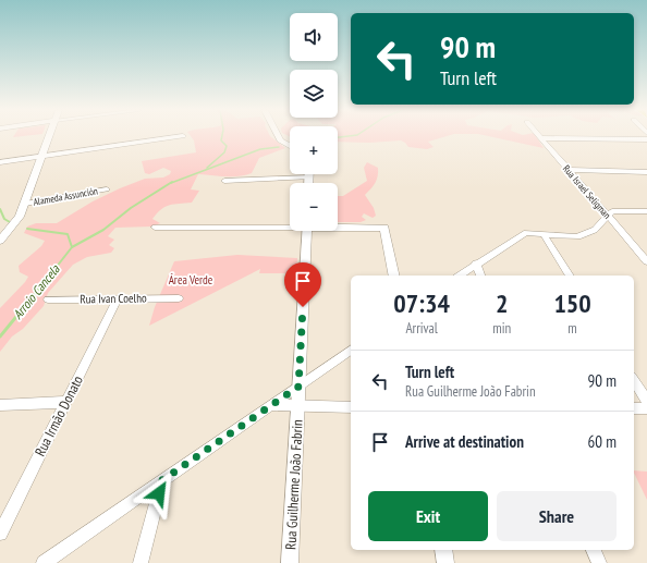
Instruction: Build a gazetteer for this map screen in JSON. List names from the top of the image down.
{
  "streets": {
    "street": [
      "Rua Israel Seligman",
      "Alameda Assunción",
      "Rua Ivan Coelho",
      "Rua Irmão Donato",
      "Rua Guilherme João Fabrin"
    ]
  },
  "crossings": [
    ["Rua Ivan Coelho", "Rua Irmão Donato"]
  ],
  "water": ["Arroio Cancela"],
  "parks": ["Área Verde"],
  "page": {
    "map_buttons": ["+", "−"],
    "turn": ["90 m", "Turn left"],
    "eta": [
      "07:34",
      "Arrival",
      "2",
      "min",
      "150",
      "m"
    ],
    "list": [
      {
        "name": "Turn left",
        "note": "Rua Guilherme João Fabrin",
        "value": "90 m"
      },
      {
        "name": "Arrive at destination",
        "value": "60 m"
      }
    ],
    "buttons": ["Exit", "Share"]
  }
}
